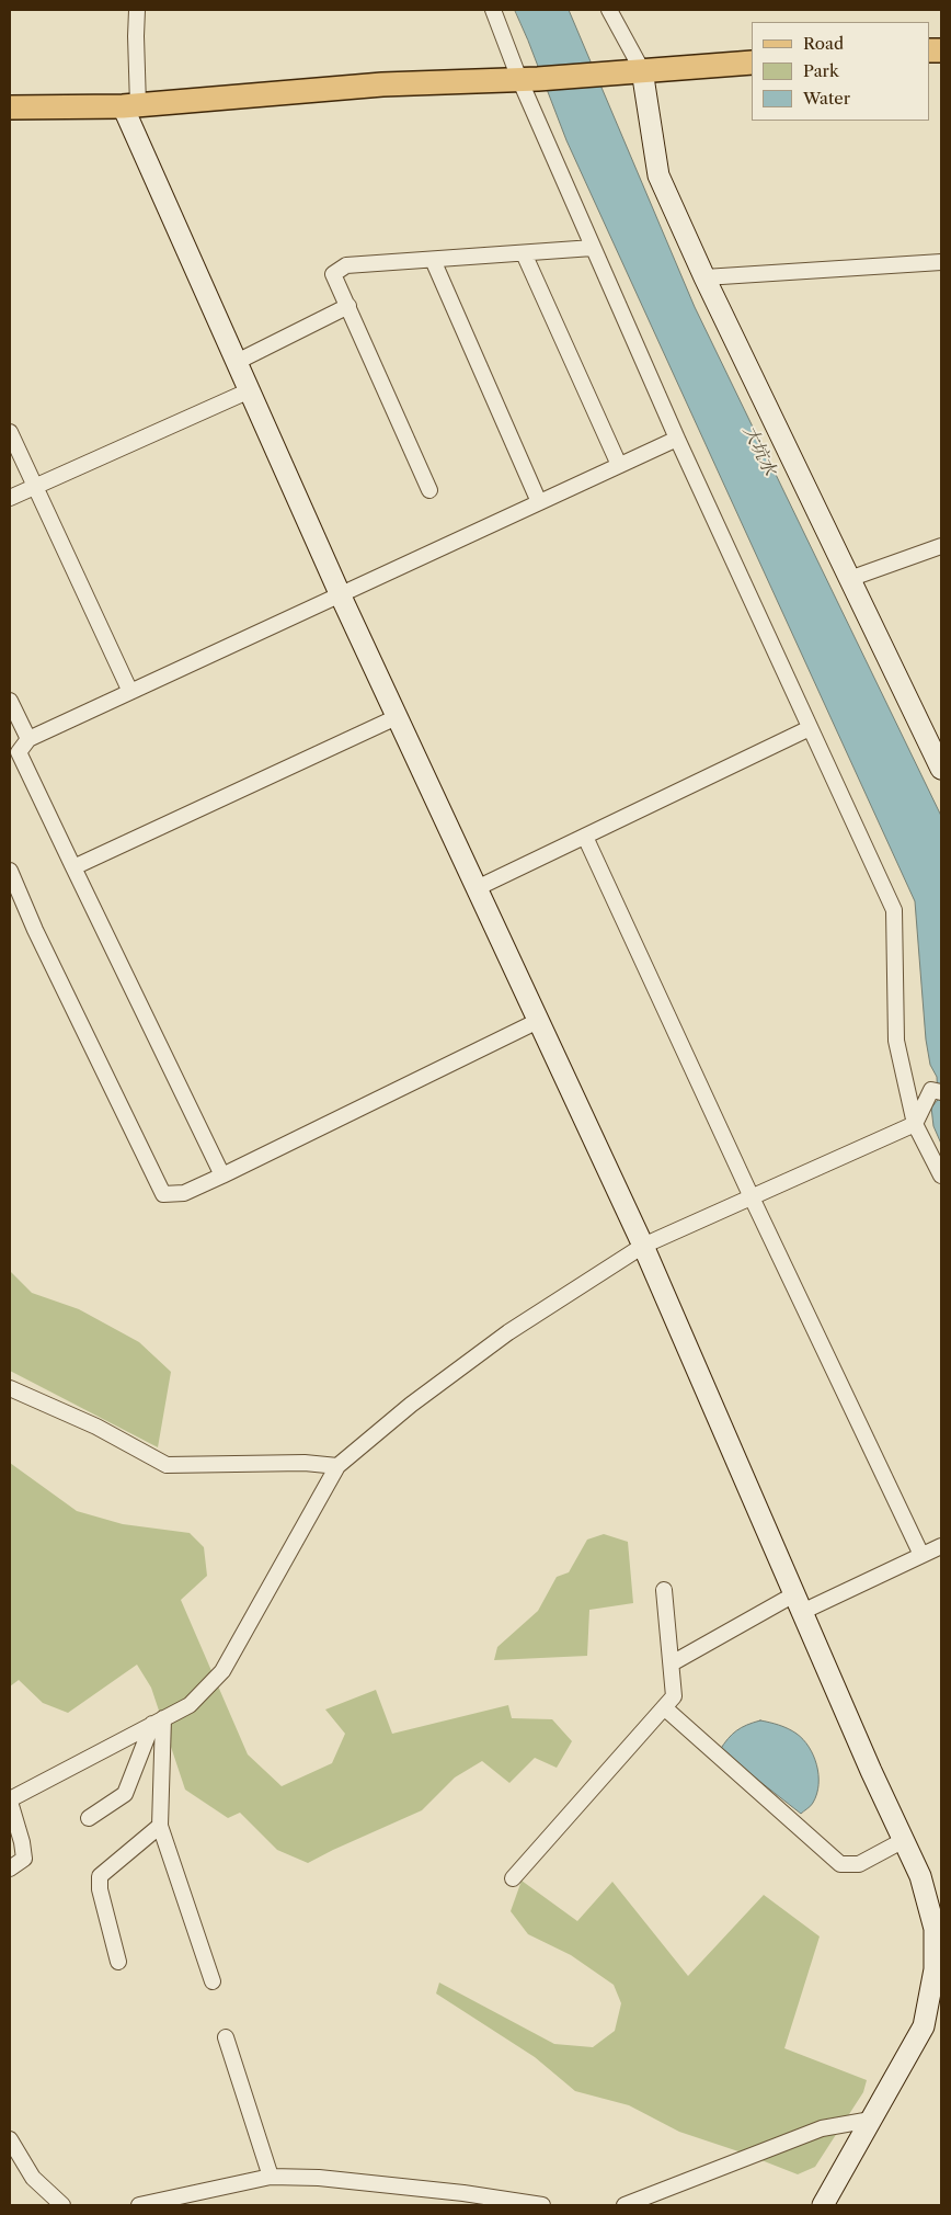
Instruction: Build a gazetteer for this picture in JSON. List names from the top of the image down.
{
  "water": ["大坑水"],
  "legend": ["Road", "Park", "Water"]
}
